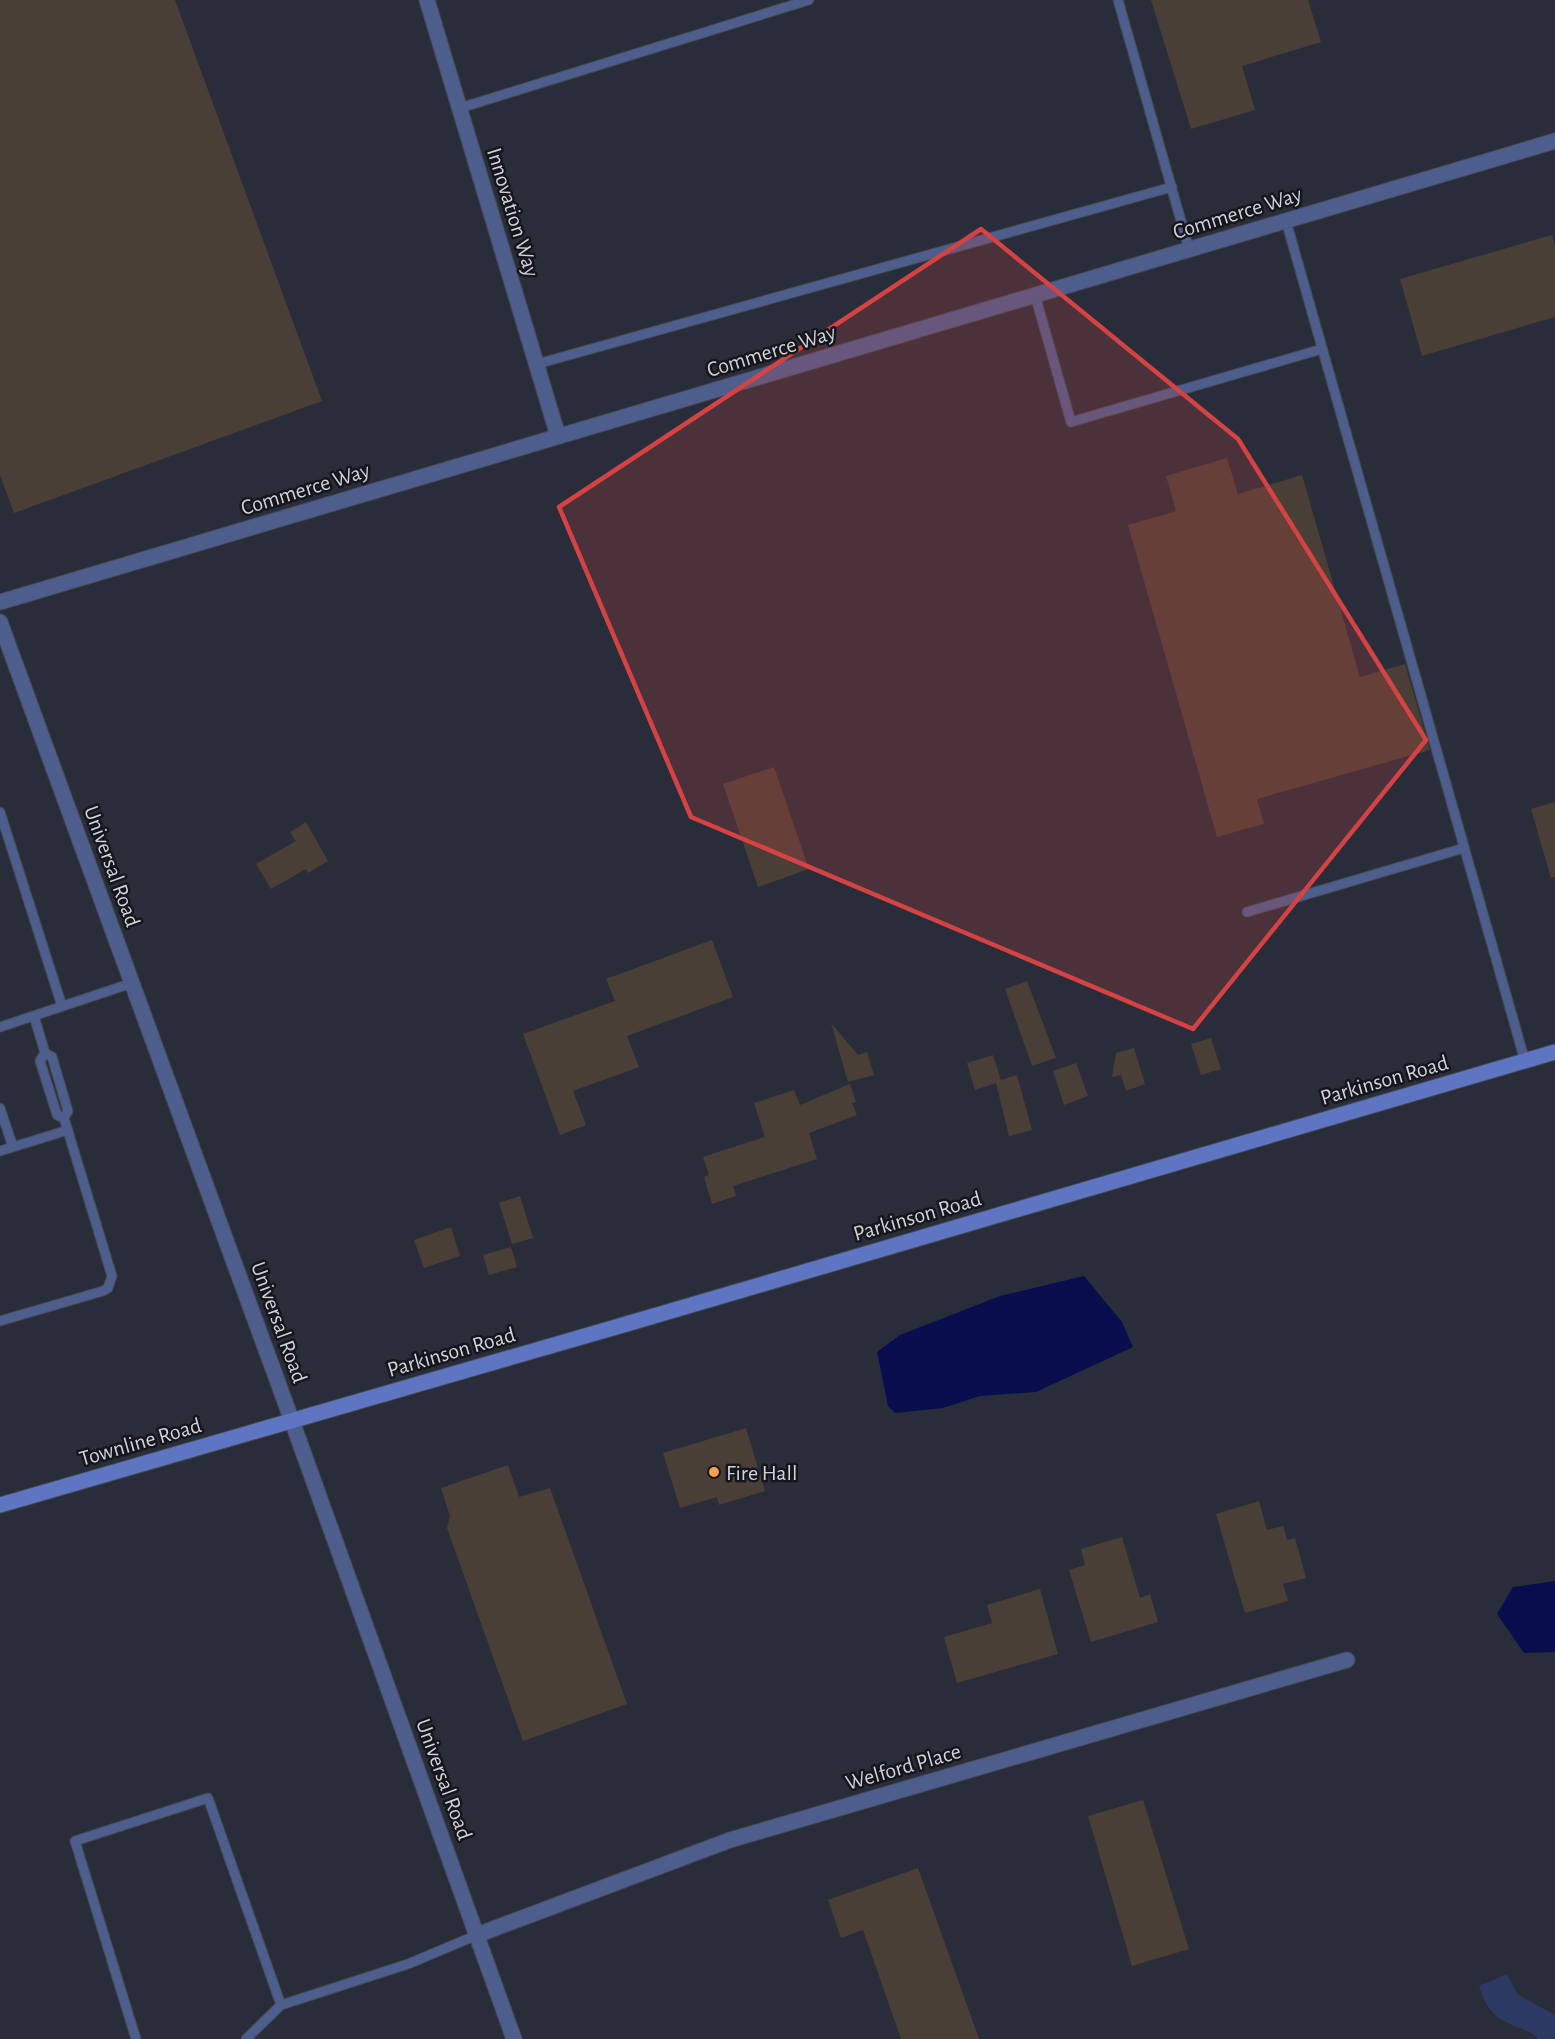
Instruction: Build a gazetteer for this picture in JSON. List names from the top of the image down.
{
  "streets": {
    "main road": ["Parkinson Road", "Townline Road"],
    "street": [
      "Innovation Way",
      "Commerce Way",
      "Universal Road",
      "Welford Place"
    ]
  },
  "crossings": [
    ["Innovation Way", "Commerce Way"],
    ["Universal Road", "Parkinson Road"],
    ["Universal Road", "Townline Road"],
    ["Universal Road", "Welford Place"],
    ["Parkinson Road", "Townline Road"]
  ],
  "places": ["Fire Hall"]
}
